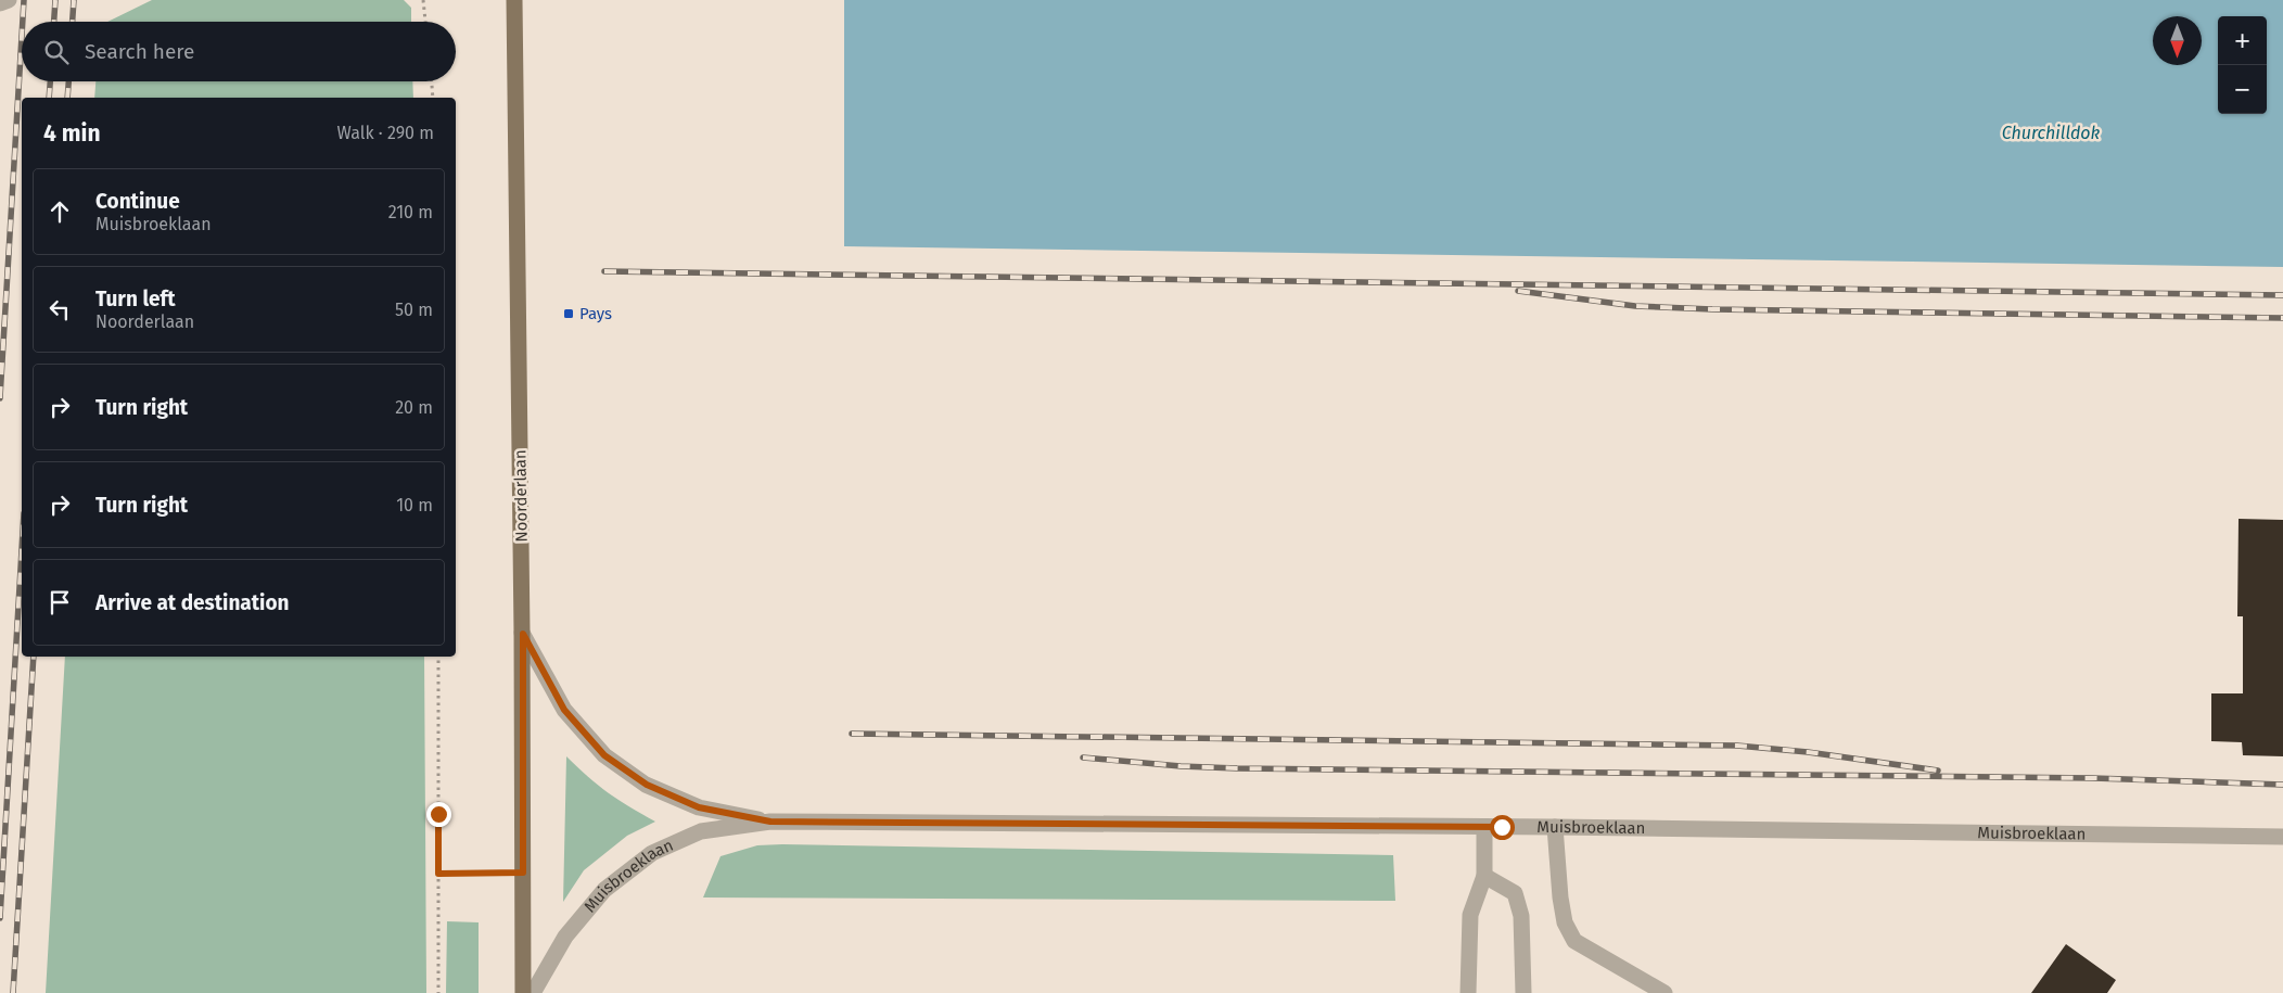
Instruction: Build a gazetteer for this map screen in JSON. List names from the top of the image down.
{
  "streets": {
    "main road": ["Noorderlaan"],
    "street": ["Muisbroeklaan"]
  },
  "crossings": [
    ["Noorderlaan", "Muisbroeklaan"]
  ],
  "water": ["Churchilldok"],
  "places": {
    "transit": ["Pays"]
  },
  "north": "bottom",
  "page": {
    "map_buttons": ["+", "−"],
    "search": "Search here",
    "heading": ["4 min", "Walk · 290 m"],
    "list": [
      ["Continue", "Muisbroeklaan", "210 m"],
      ["Turn left", "Noorderlaan", "50 m"],
      ["Turn right", "20 m"],
      ["Turn right", "10 m"],
      "Arrive at destination"
    ]
  }
}
